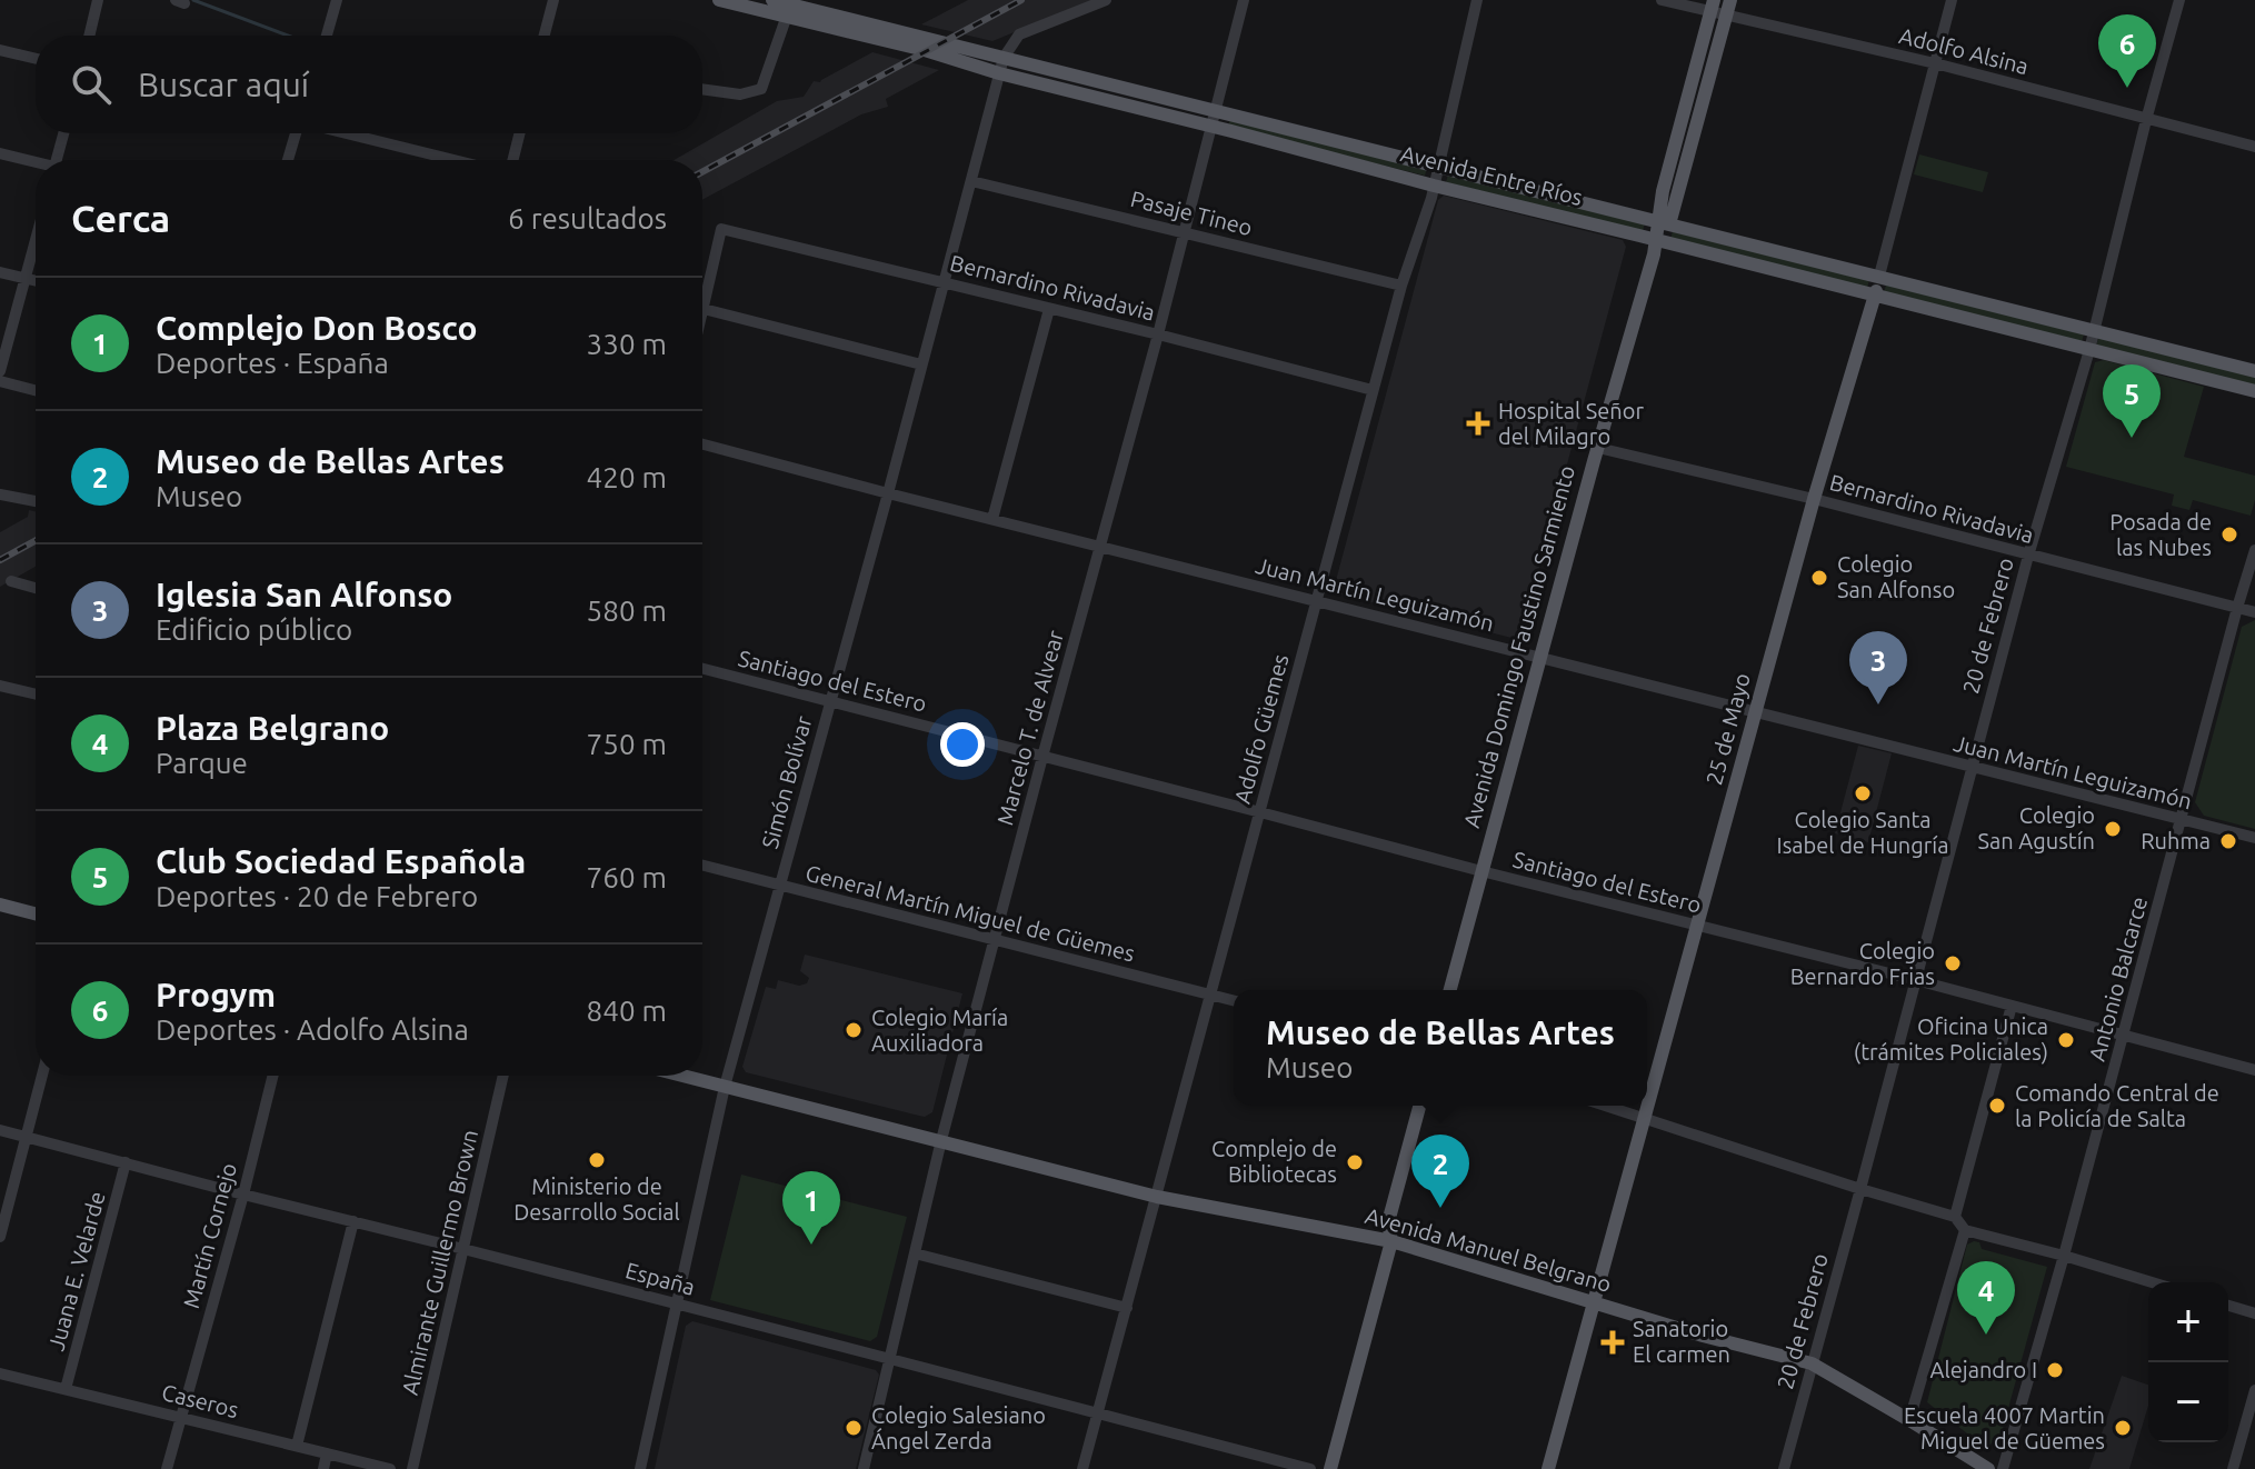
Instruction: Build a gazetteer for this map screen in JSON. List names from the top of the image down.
{
  "streets": {
    "main road": [
      "Avenida Entre Ríos",
      "Avenida Domingo Faustino Sarmiento",
      "25 de Mayo",
      "Avenida Manuel Belgrano"
    ],
    "street": [
      "Adolfo Alsina",
      "Pasaje Tineo",
      "Bernardino Rivadavia",
      "Juan Martín Leguizamón",
      "20 de Febrero",
      "Santiago del Estero",
      "Marcelo T. de Alvear",
      "Adolfo Güemes",
      "Simón Bolívar",
      "General Martín Miguel de Güemes",
      "Antonio Balcarce",
      "Martín Cornejo",
      "Almirante Guillermo Brown",
      "Juana E. Velarde",
      "España",
      "Caseros"
    ]
  },
  "crossings": [
    ["Adolfo Alsina", "20 de Febrero"],
    ["Adolfo Alsina", "Avenida Domingo Faustino Sarmiento"],
    ["Adolfo Alsina", "25 de Mayo"],
    ["Avenida Entre Ríos", "20 de Febrero"],
    ["Avenida Entre Ríos", "Avenida Domingo Faustino Sarmiento"],
    ["Avenida Entre Ríos", "Marcelo T. de Alvear"],
    ["Avenida Entre Ríos", "Adolfo Güemes"],
    ["Avenida Entre Ríos", "25 de Mayo"],
    ["Avenida Entre Ríos", "Simón Bolívar"],
    ["Pasaje Tineo", "Marcelo T. de Alvear"],
    ["Pasaje Tineo", "Adolfo Güemes"],
    ["Pasaje Tineo", "Simón Bolívar"],
    ["Bernardino Rivadavia", "20 de Febrero"],
    ["Bernardino Rivadavia", "Avenida Domingo Faustino Sarmiento"],
    ["Bernardino Rivadavia", "Marcelo T. de Alvear"],
    ["Bernardino Rivadavia", "Adolfo Güemes"],
    ["Bernardino Rivadavia", "25 de Mayo"],
    ["Bernardino Rivadavia", "Simón Bolívar"],
    ["Bernardino Rivadavia", "Antonio Balcarce"],
    ["Juan Martín Leguizamón", "20 de Febrero"],
    ["Juan Martín Leguizamón", "Avenida Domingo Faustino Sarmiento"],
    ["Juan Martín Leguizamón", "Marcelo T. de Alvear"],
    ["Juan Martín Leguizamón", "Adolfo Güemes"],
    ["Juan Martín Leguizamón", "25 de Mayo"],
    ["Juan Martín Leguizamón", "Simón Bolívar"],
    ["Juan Martín Leguizamón", "Antonio Balcarce"],
    ["20 de Febrero", "Santiago del Estero"],
    ["20 de Febrero", "Avenida Manuel Belgrano"],
    ["Avenida Domingo Faustino Sarmiento", "Santiago del Estero"],
    ["Santiago del Estero", "Marcelo T. de Alvear"],
    ["Santiago del Estero", "Adolfo Güemes"],
    ["Santiago del Estero", "25 de Mayo"],
    ["Santiago del Estero", "Simón Bolívar"],
    ["Santiago del Estero", "Antonio Balcarce"],
    ["Marcelo T. de Alvear", "General Martín Miguel de Güemes"],
    ["Marcelo T. de Alvear", "Avenida Manuel Belgrano"],
    ["Marcelo T. de Alvear", "España"],
    ["Adolfo Güemes", "General Martín Miguel de Güemes"],
    ["Adolfo Güemes", "Avenida Manuel Belgrano"],
    ["Adolfo Güemes", "España"],
    ["25 de Mayo", "Avenida Manuel Belgrano"],
    ["Simón Bolívar", "General Martín Miguel de Güemes"],
    ["Simón Bolívar", "Avenida Manuel Belgrano"],
    ["Simón Bolívar", "España"],
    ["Martín Cornejo", "España"],
    ["Martín Cornejo", "Caseros"],
    ["Almirante Guillermo Brown", "España"],
    ["Juana E. Velarde", "España"],
    ["Juana E. Velarde", "Caseros"]
  ],
  "places": {
    "health": ["Hospital Señor del Milagro", "Sanatorio El carmen"],
    "other": [
      "Posada de las Nubes",
      "Colegio San Alfonso",
      "Colegio Santa Isabel de Hungría",
      "Colegio San Agustín",
      "Ruhma",
      "Colegio Bernardo Frias",
      "Colegio María Auxiliadora",
      "Oficina Unica (trámites Policiales)",
      "Comando Central de la Policía de Salta",
      "Ministerio de Desarrollo Social",
      "Complejo de Bibliotecas",
      "Alejandro I",
      "Colegio Salesiano Ángel Zerda",
      "Escuela 4007 Martin Miguel de Güemes"
    ]
  },
  "page": {
    "pins": [
      "6",
      "5",
      "3",
      "2",
      "1",
      "4"
    ],
    "search": "Buscar aquí",
    "heading": ["Cerca", "6 resultados"],
    "list": [
      {
        "mark": "1",
        "name": "Complejo Don Bosco",
        "note": "Deportes · España",
        "value": "330 m"
      },
      {
        "mark": "2",
        "name": "Museo de Bellas Artes",
        "note": "Museo",
        "value": "420 m"
      },
      {
        "mark": "3",
        "name": "Iglesia San Alfonso",
        "note": "Edificio público",
        "value": "580 m"
      },
      {
        "mark": "4",
        "name": "Plaza Belgrano",
        "note": "Parque",
        "value": "750 m"
      },
      {
        "mark": "5",
        "name": "Club Sociedad Española",
        "note": "Deportes · 20 de Febrero",
        "value": "760 m"
      },
      {
        "mark": "6",
        "name": "Progym",
        "note": "Deportes · Adolfo Alsina",
        "value": "840 m"
      }
    ],
    "popup": ["Museo de Bellas Artes", "Museo"],
    "map_buttons": ["+", "−"]
  }
}
